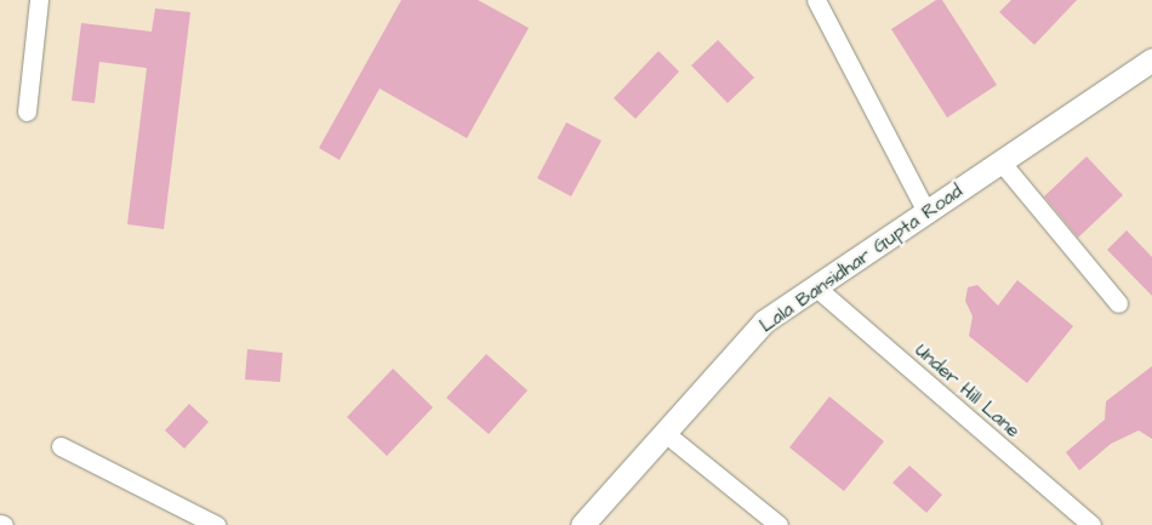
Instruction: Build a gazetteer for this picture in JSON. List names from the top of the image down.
{
  "streets": {
    "street": ["Lala Bansidhar Gupta Road", "Under Hill Lane"]
  },
  "crossings": [
    ["Lala Bansidhar Gupta Road", "Under Hill Lane"]
  ]
}
